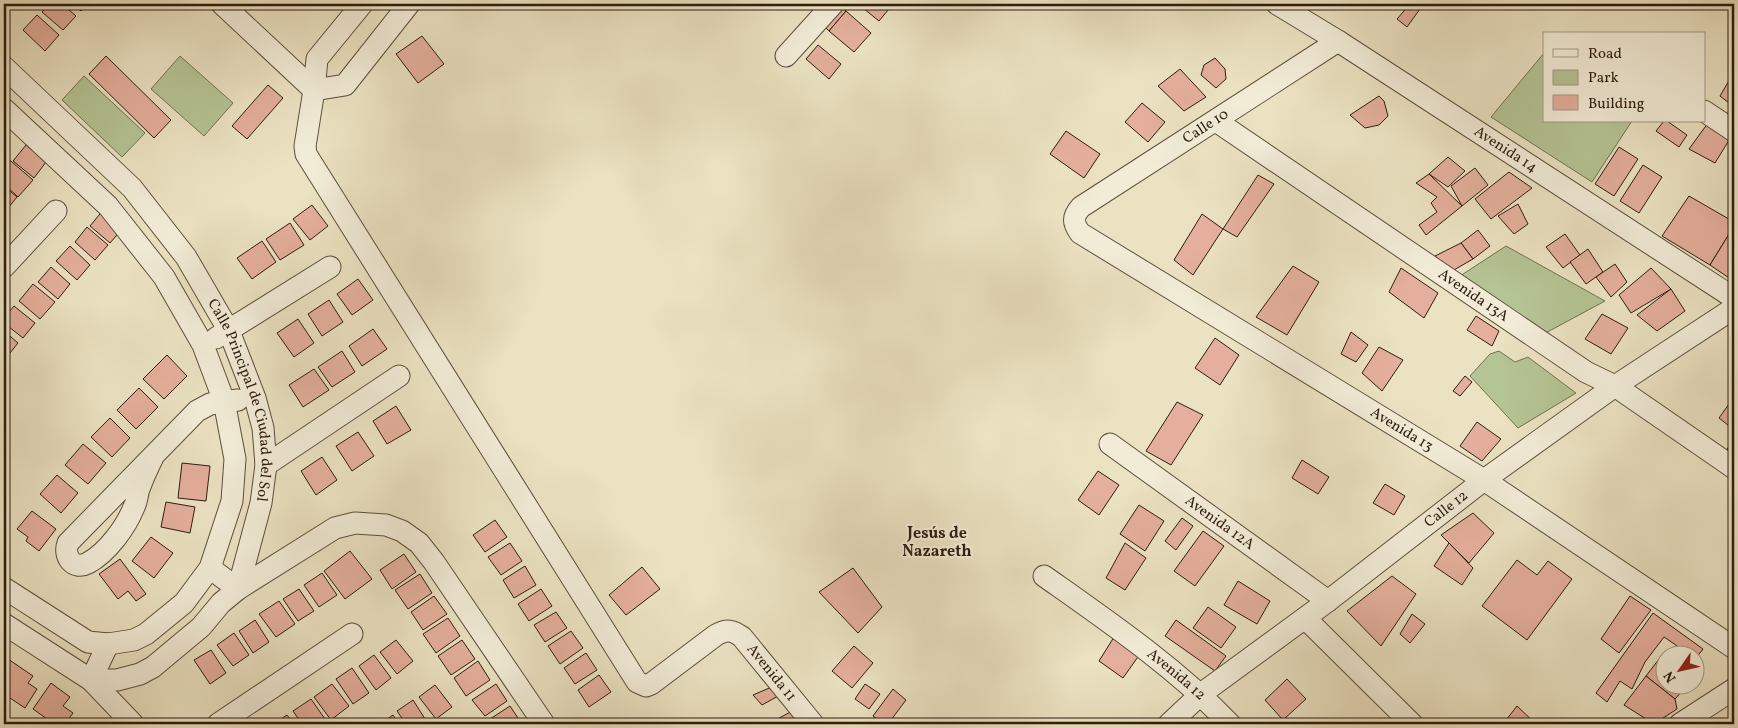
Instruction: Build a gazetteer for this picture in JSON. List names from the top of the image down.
{
  "streets": {
    "street": [
      "Calle 10",
      "Avenida 14",
      "Avenida 13A",
      "Calle Principal de Ciudad del Sol",
      "Avenida 13",
      "Calle 12",
      "Avenida 12A",
      "Avenida 11",
      "Avenida 12"
    ]
  },
  "crossings": [
    ["Calle 10", "Avenida 14"],
    ["Calle 10", "Avenida 13A"],
    ["Calle 10", "Avenida 13"],
    ["Avenida 13A", "Calle 12"],
    ["Avenida 13", "Calle 12"],
    ["Calle 12", "Avenida 12A"],
    ["Calle 12", "Avenida 12"]
  ],
  "districts": ["Jesús de Nazareth"],
  "legend": ["Road", "Park", "Building"],
  "north": "bottom left"
}
